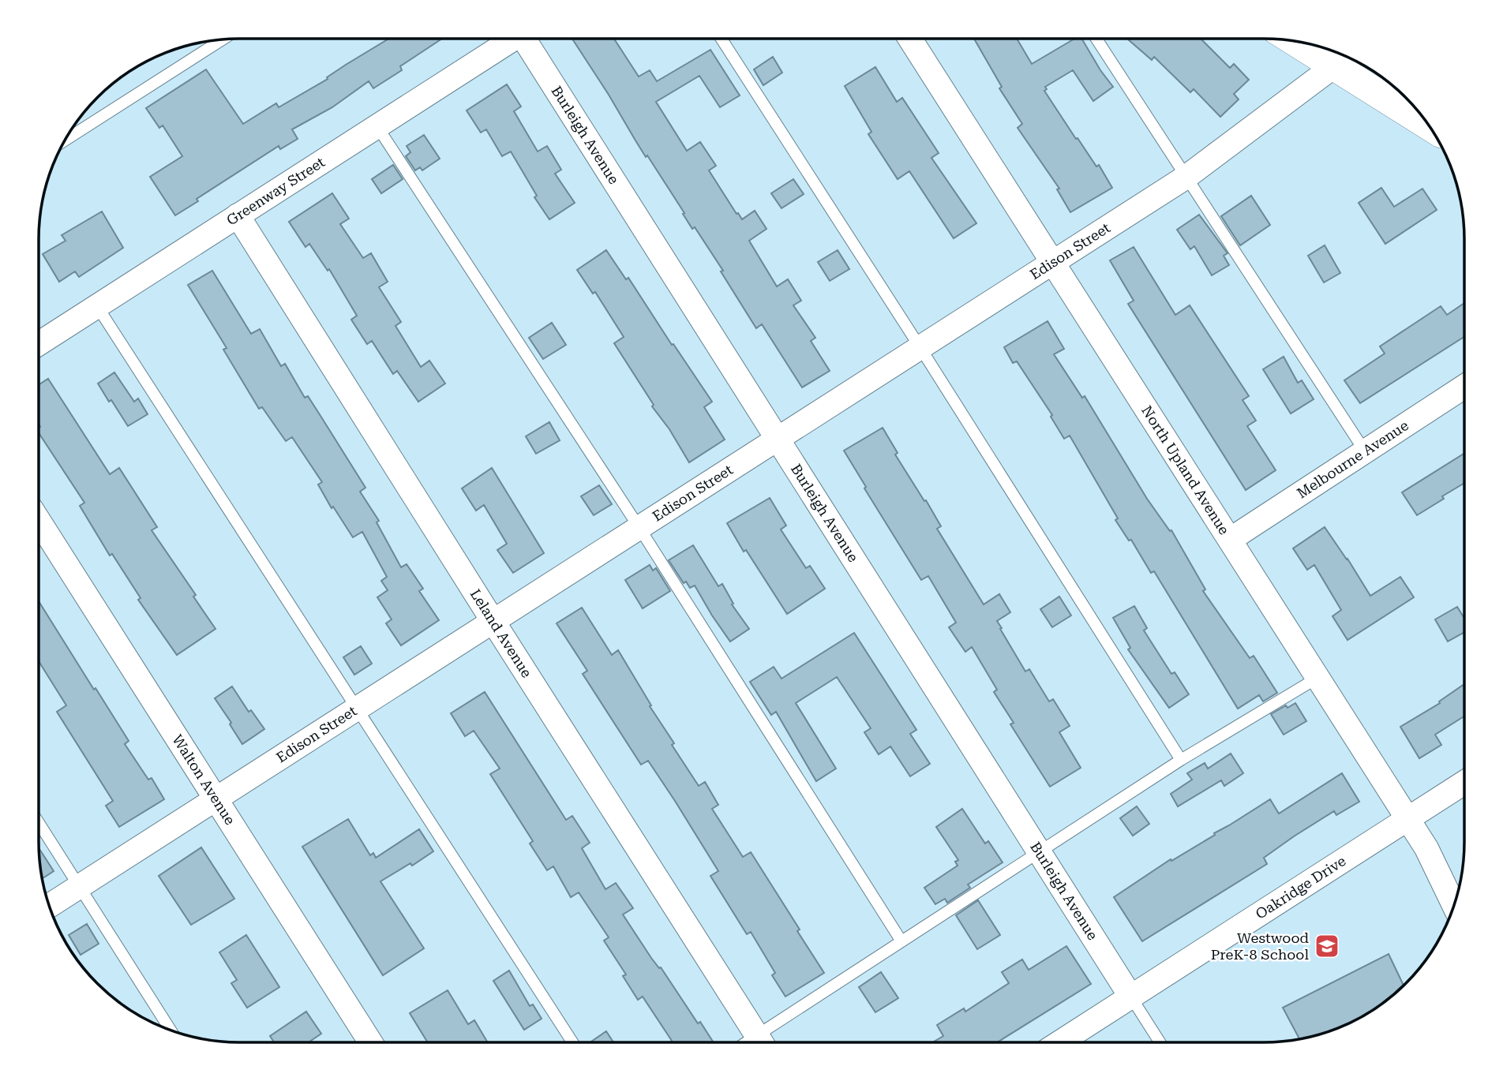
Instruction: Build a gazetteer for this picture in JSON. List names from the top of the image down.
{
  "streets": {
    "street": [
      "Burleigh Avenue",
      "Greenway Street",
      "Edison Street",
      "Melbourne Avenue",
      "North Upland Avenue",
      "Leland Avenue",
      "Walton Avenue",
      "Oakridge Drive"
    ]
  },
  "crossings": [
    ["Burleigh Avenue", "Edison Street"],
    ["Burleigh Avenue", "Oakridge Drive"],
    ["Greenway Street", "Leland Avenue"],
    ["Edison Street", "North Upland Avenue"],
    ["Edison Street", "Leland Avenue"],
    ["Edison Street", "Walton Avenue"],
    ["Melbourne Avenue", "North Upland Avenue"],
    ["North Upland Avenue", "Oakridge Drive"]
  ],
  "places": {
    "school or university": ["Westwood PreK-8 School"]
  }
}
